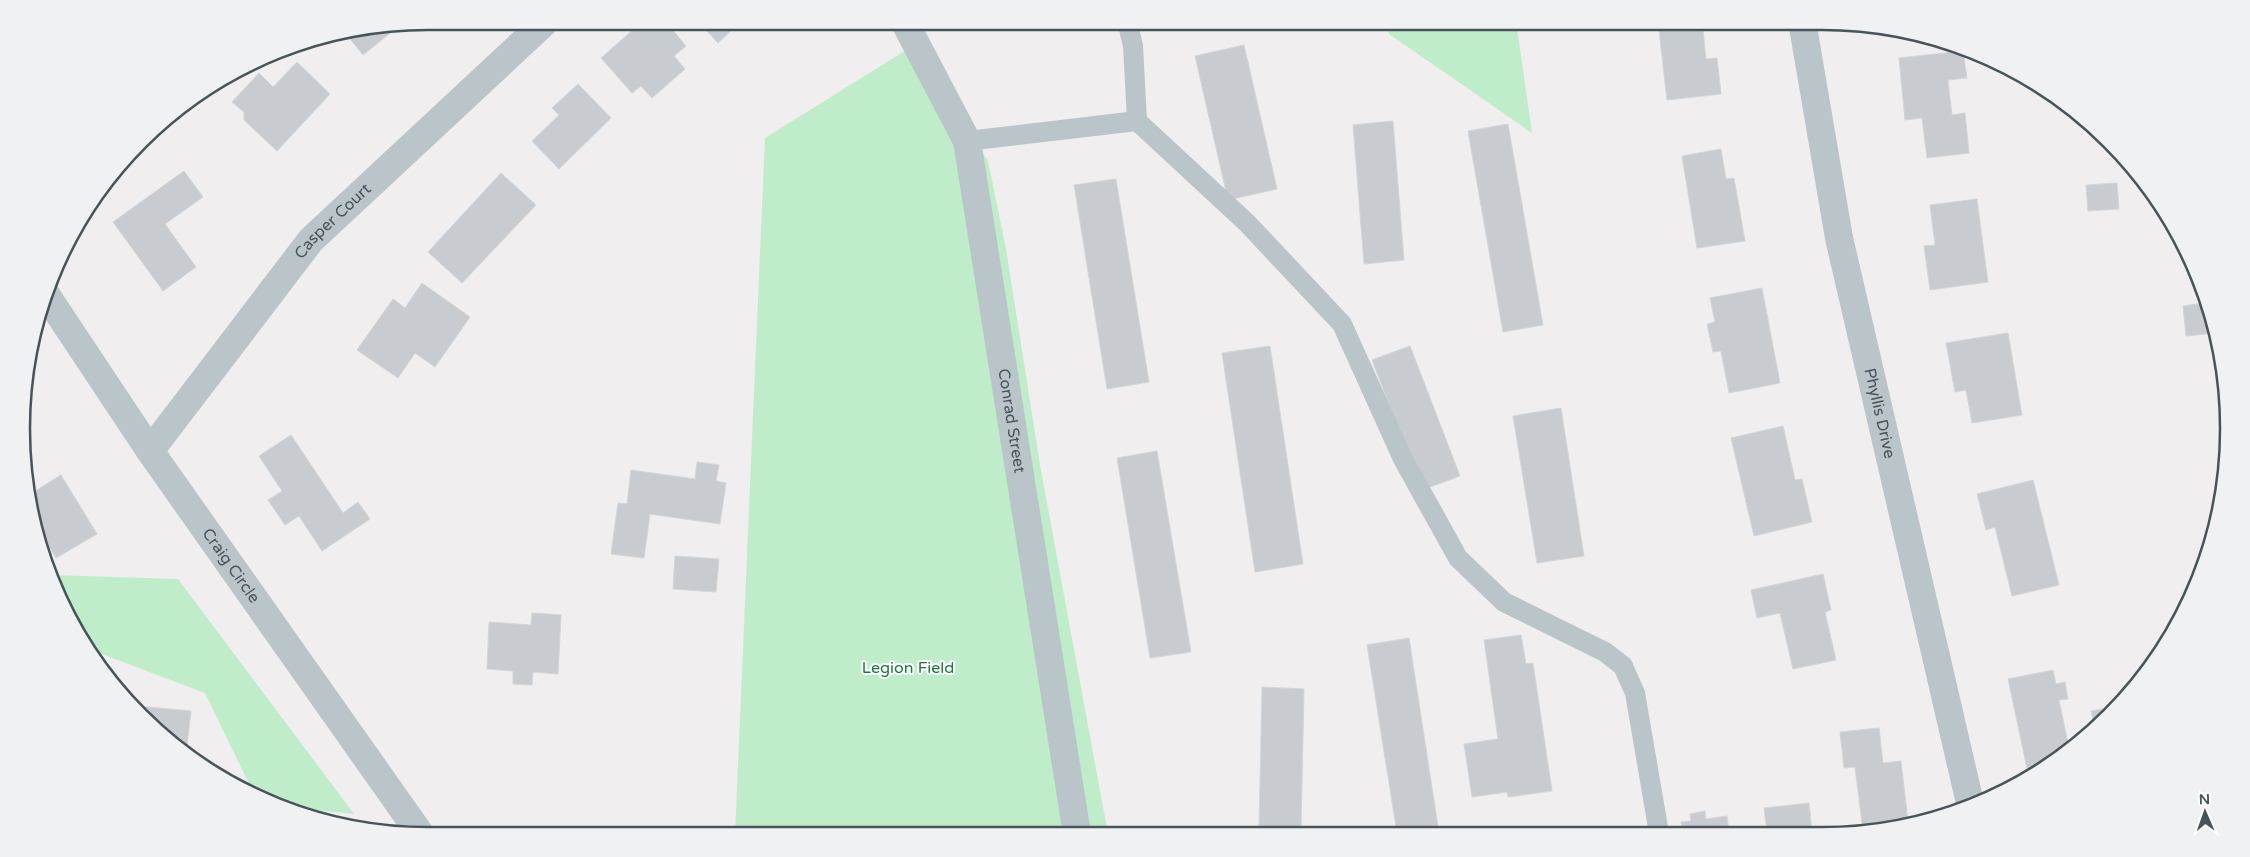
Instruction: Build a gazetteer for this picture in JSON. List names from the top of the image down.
{
  "streets": {
    "street": [
      "Casper Court",
      "Phyllis Drive",
      "Conrad Street",
      "Craig Circle"
    ]
  },
  "crossings": [
    ["Casper Court", "Craig Circle"]
  ],
  "parks": ["Legion Field"],
  "north": "top"
}
